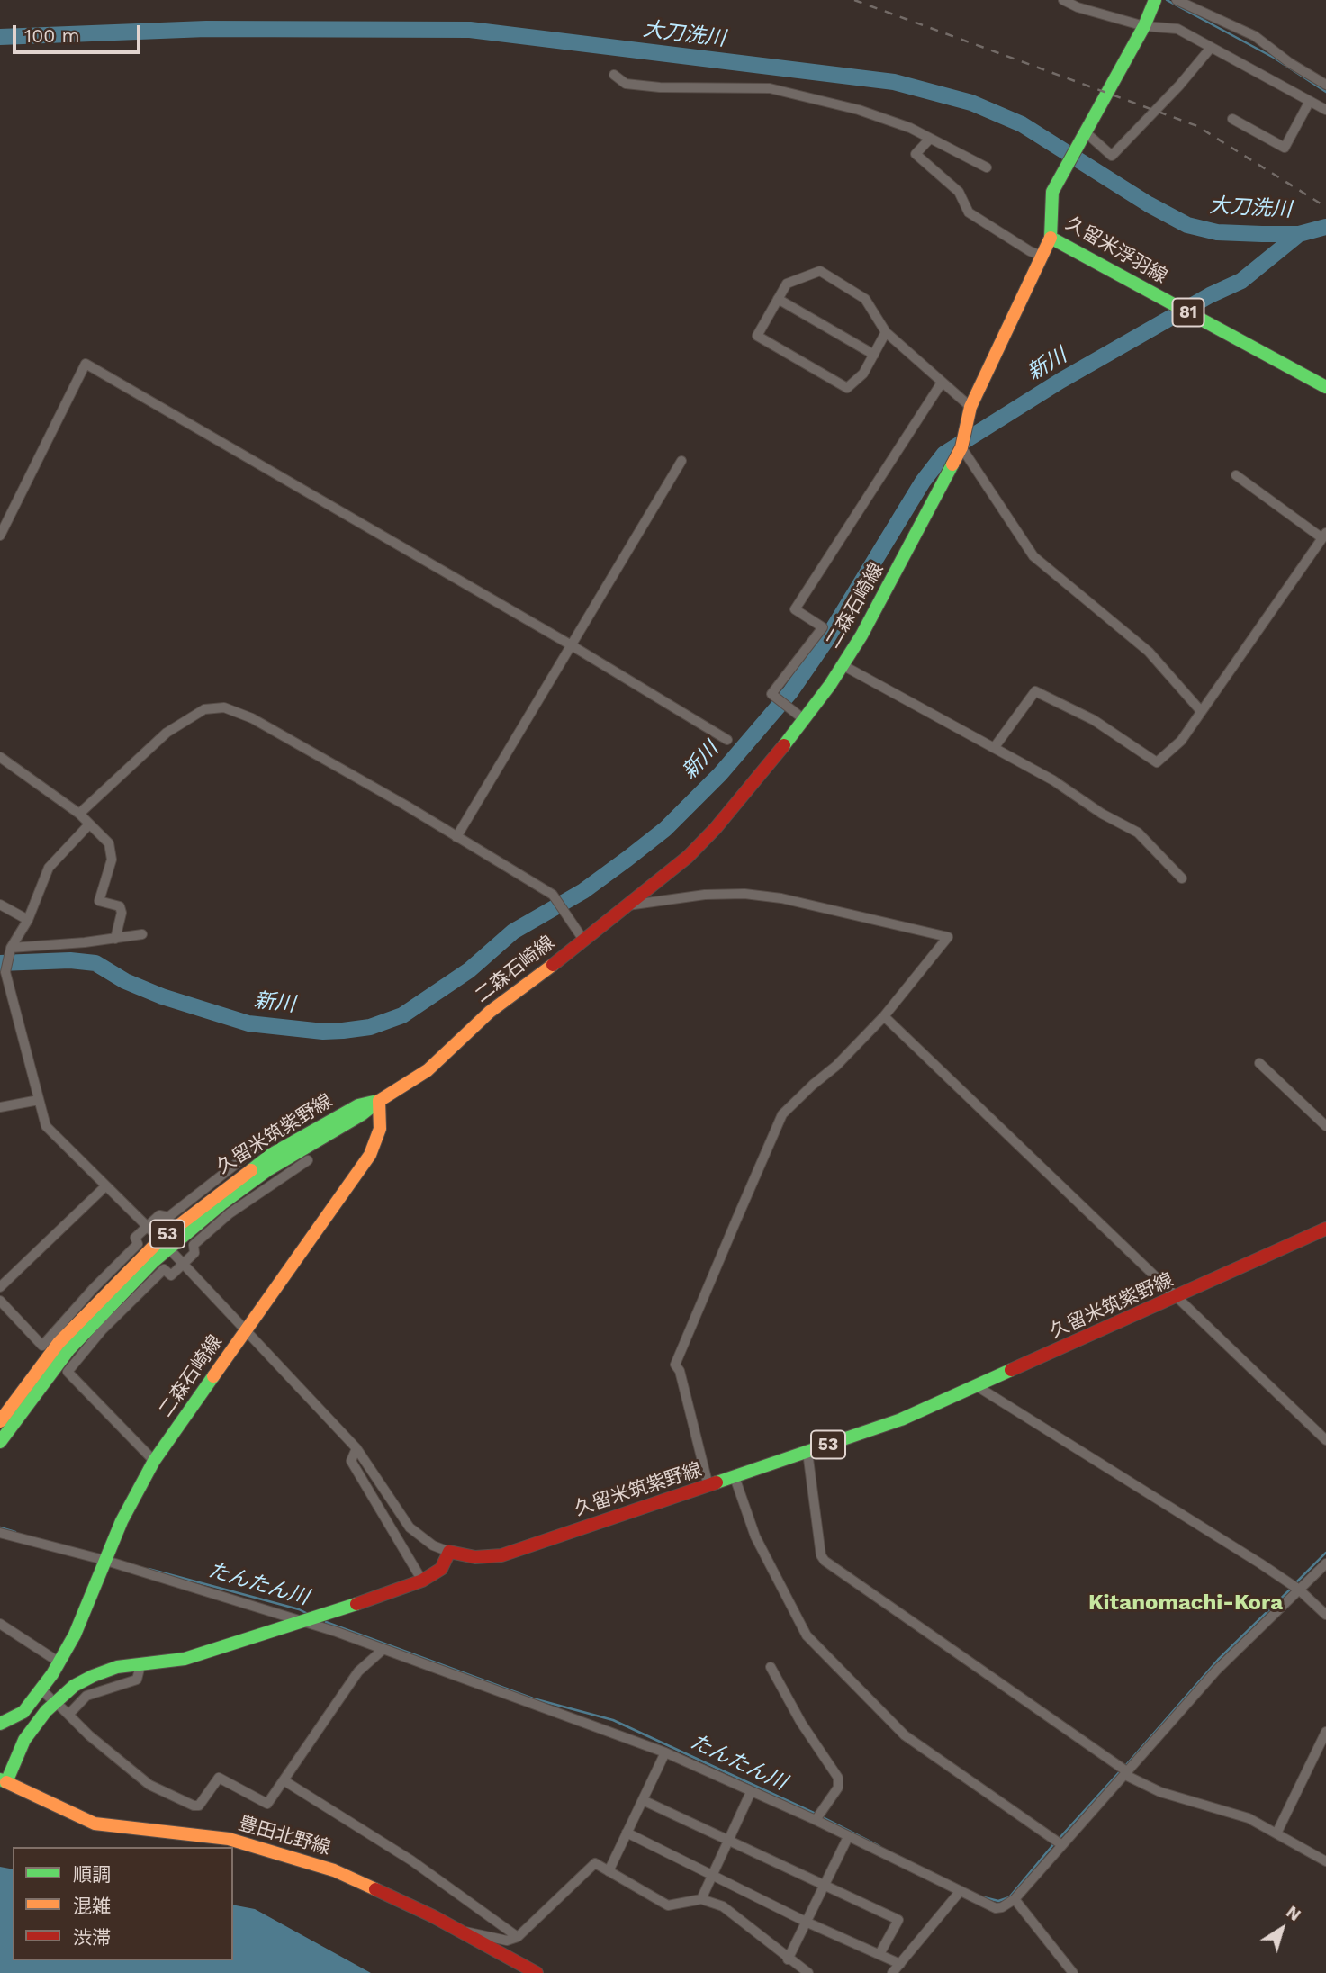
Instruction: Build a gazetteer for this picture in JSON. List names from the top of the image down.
{
  "streets": {
    "main road": [
      "久留米浮羽線",
      "81",
      "二森石崎線",
      "久留米筑紫野線",
      "53",
      "豊田北野線"
    ]
  },
  "crossings": [
    ["久留米浮羽線", "二森石崎線"],
    ["二森石崎線", "久留米筑紫野線"]
  ],
  "districts": ["Kitanomachi-Kora"],
  "water": ["大刀洗川", "新川", "たんたん川"],
  "legend": ["順調", "混雑", "渋滞"],
  "scale_bar": "100 m",
  "north": "top right"
}
